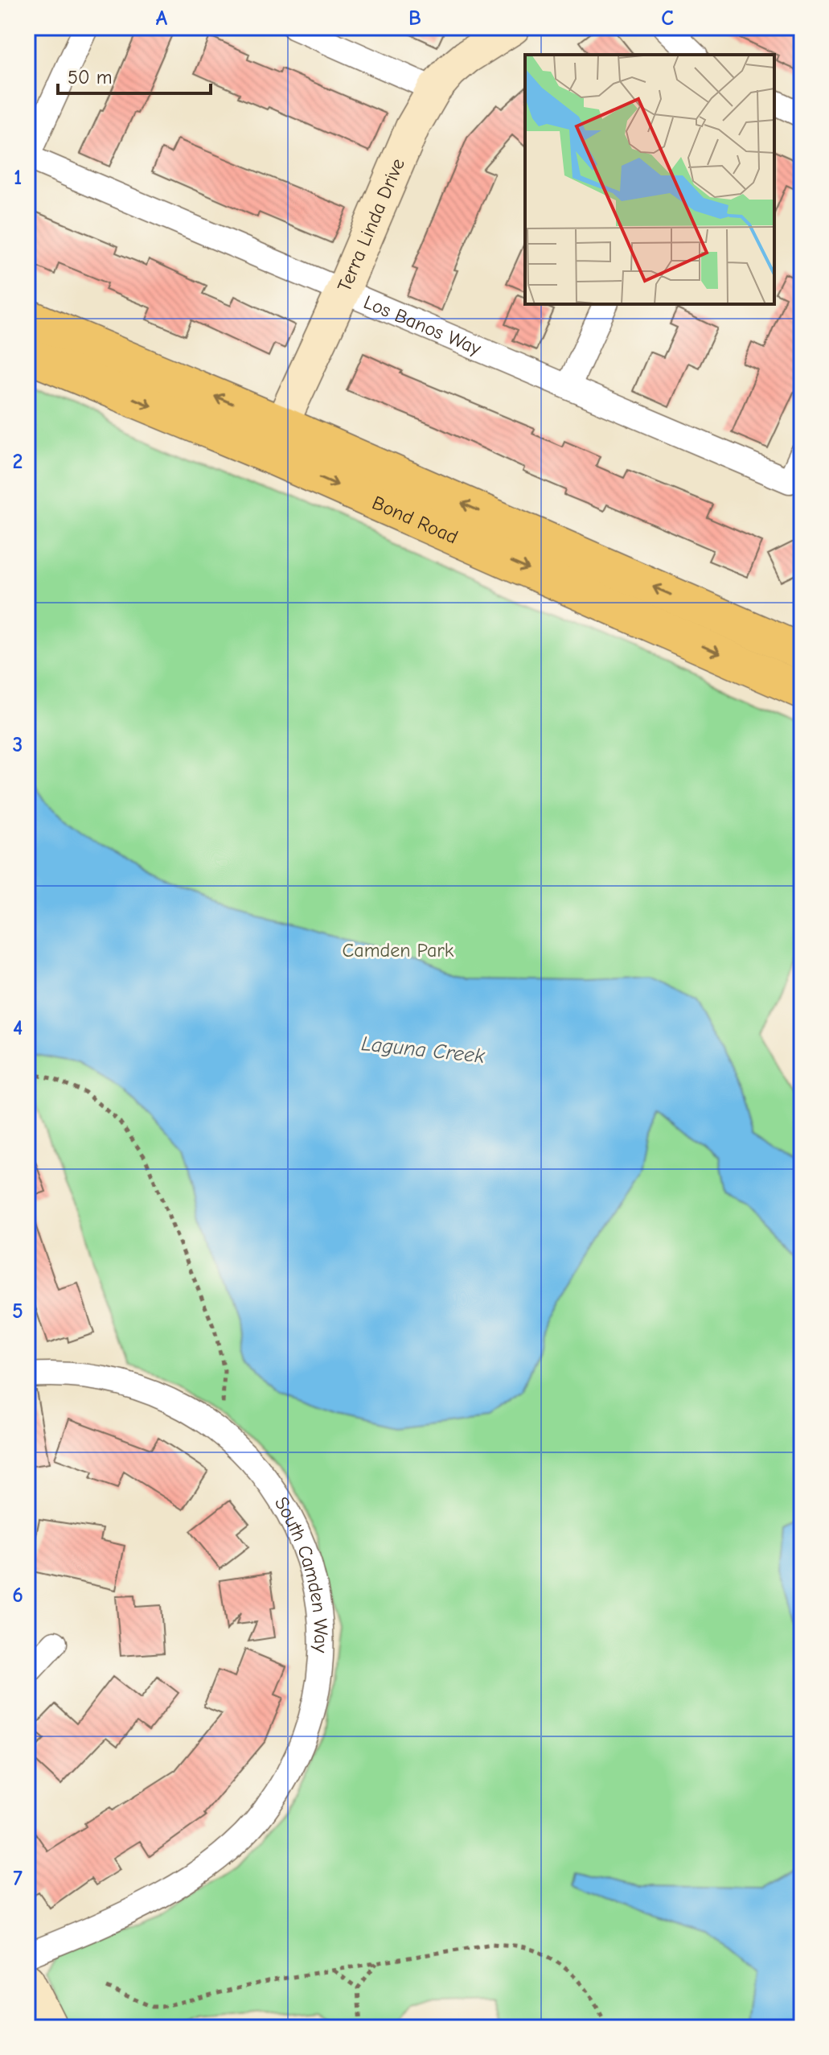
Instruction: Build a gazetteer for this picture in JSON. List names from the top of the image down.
{
  "streets": {
    "main road": ["Bond Road"],
    "street": ["Terra Linda Drive", "Los Banos Way", "South Camden Way"]
  },
  "crossings": [
    ["Terra Linda Drive", "Los Banos Way"],
    ["Terra Linda Drive", "Bond Road"]
  ],
  "water": ["Laguna Creek"],
  "parks": ["Camden Park"],
  "scale_bar": "50 m",
  "grid": {
    "columns": ["A", "B", "C"],
    "rows": [
      "1",
      "2",
      "3",
      "4",
      "5",
      "6",
      "7"
    ]
  }
}
